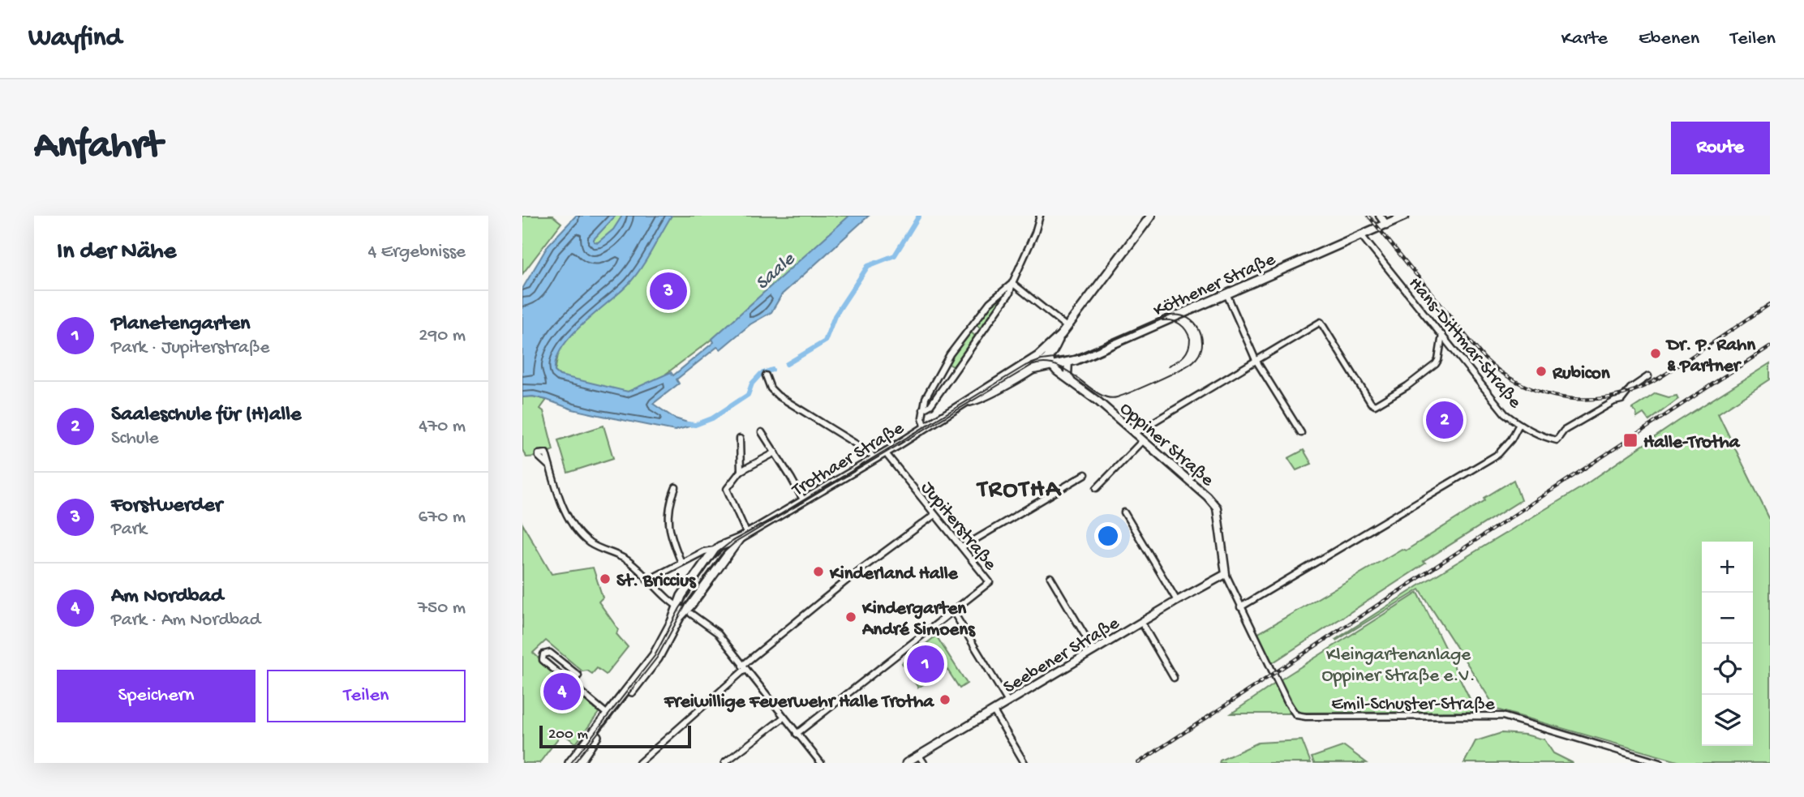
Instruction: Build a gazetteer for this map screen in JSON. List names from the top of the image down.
{
  "streets": {
    "main road": ["Köthener Straße", "Trothaer Straße"],
    "street": [
      "Hans-Dittmar-Straße",
      "Oppiner Straße",
      "Jupiterstraße",
      "Seebener Straße",
      "Emil-Schuster-Straße"
    ]
  },
  "crossings": [
    ["Köthener Straße", "Hans-Dittmar-Straße"],
    ["Köthener Straße", "Oppiner Straße"],
    ["Köthener Straße", "Trothaer Straße"],
    ["Oppiner Straße", "Trothaer Straße"],
    ["Oppiner Straße", "Seebener Straße"],
    ["Trothaer Straße", "Jupiterstraße"]
  ],
  "districts": ["TROTHA"],
  "water": ["Saale"],
  "parks": ["Kleingartenanlage Oppiner Straße e.V."],
  "places": {
    "other": [
      "Dr. P. Rahn & Partner",
      "Rubicon",
      "Kinderland Halle",
      "St. Briccius",
      "Kindergarten André Simoens",
      "Freiwillige Feuerwehr Halle Trotha"
    ],
    "transit": ["Halle-Trotha"]
  },
  "scale_bar": "200 m",
  "page": {
    "header": "Wayfind",
    "nav": ["Karte", "Ebenen", "Teilen"],
    "buttons": [
      "Route",
      ["Speichern", "Teilen"]
    ],
    "title": "Anfahrt",
    "heading": ["In der Nähe", "4 Ergebnisse"],
    "pins": [
      "3",
      "2",
      "1",
      "4"
    ],
    "list": [
      {
        "mark": "1",
        "name": "Planetengarten",
        "note": "Park · Jupiterstraße",
        "value": "290 m"
      },
      {
        "mark": "2",
        "name": "Saaleschule für (H)alle",
        "note": "Schule",
        "value": "470 m"
      },
      {
        "mark": "3",
        "name": "Forstwerder",
        "note": "Park",
        "value": "670 m"
      },
      {
        "mark": "4",
        "name": "Am Nordbad",
        "note": "Park · Am Nordbad",
        "value": "750 m"
      }
    ],
    "map_buttons": ["+", "−"],
    "scale": "200 m"
  }
}
